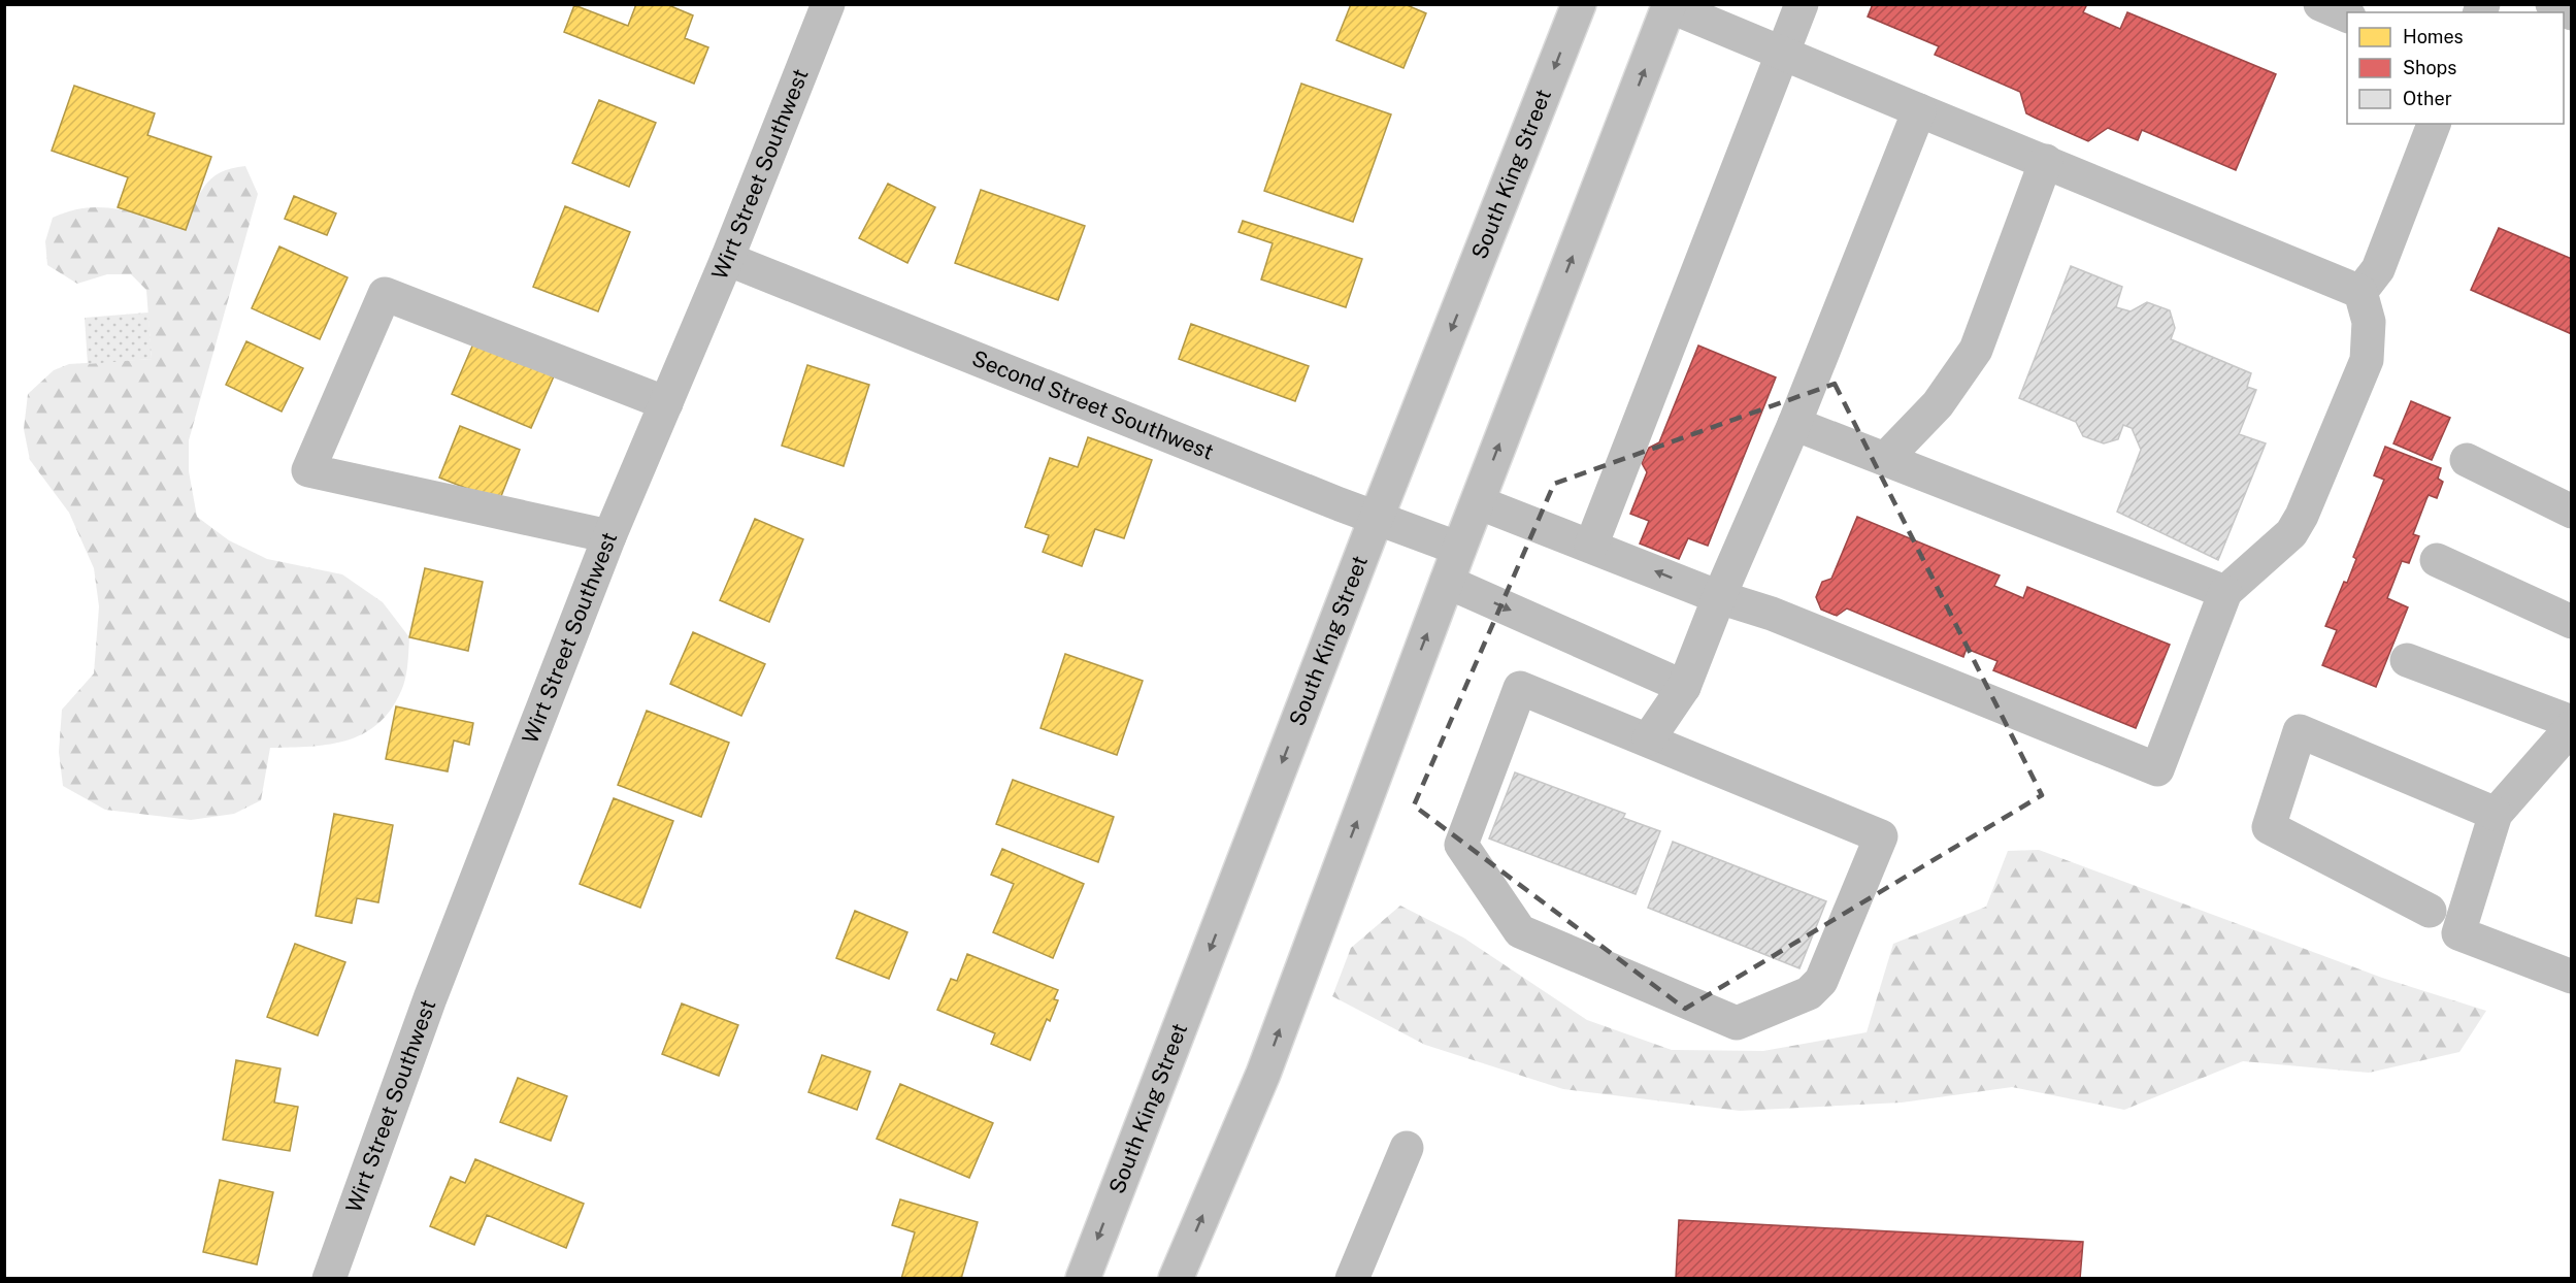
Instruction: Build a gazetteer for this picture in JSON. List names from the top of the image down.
{
  "streets": {
    "main road": ["Wirt Street Southwest", "South King Street", "Second Street Southwest"]
  },
  "crossings": [
    ["Wirt Street Southwest", "Second Street Southwest"],
    ["South King Street", "Second Street Southwest"]
  ],
  "legend": ["Homes", "Shops", "Other"]
}
